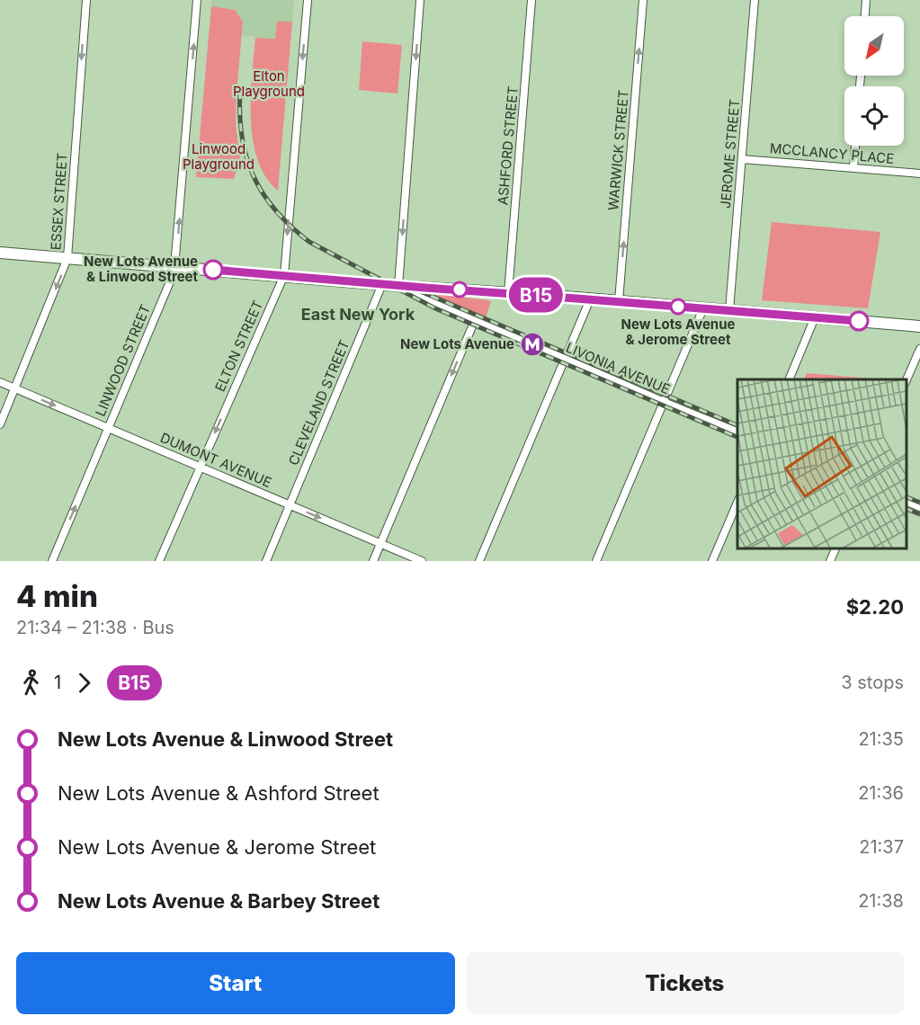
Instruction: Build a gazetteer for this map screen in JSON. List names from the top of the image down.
{
  "streets": {
    "street": [
      "ASHFORD STREET",
      "WARWICK STREET",
      "JEROME STREET",
      "MCCLANCY PLACE",
      "ESSEX STREET",
      "ELTON STREET",
      "LINWOOD STREET",
      "LIVONIA AVENUE",
      "CLEVELAND STREET",
      "DUMONT AVENUE"
    ]
  },
  "crossings": [
    ["JEROME STREET", "MCCLANCY PLACE"],
    ["ESSEX STREET", "DUMONT AVENUE"],
    ["ELTON STREET", "DUMONT AVENUE"],
    ["LINWOOD STREET", "DUMONT AVENUE"],
    ["CLEVELAND STREET", "DUMONT AVENUE"]
  ],
  "one_way": [
    "WARWICK STREET",
    "ESSEX STREET",
    "ELTON STREET",
    "LINWOOD STREET",
    "DUMONT AVENUE"
  ],
  "districts": ["East New York"],
  "parks": ["Elton Playground", "Linwood Playground"],
  "places": {
    "other": ["New Lots Avenue & Linwood Street", "New Lots Avenue & Jerome Street"],
    "metro station": ["New Lots Avenue"]
  },
  "lines": ["bus line B15"],
  "north": "bottom left",
  "page": {
    "on_map": "B15",
    "heading": ["4 min", "21:34 – 21:38 · Bus", "$2.20"],
    "legs": ["1", "B15", "3 stops"],
    "list": [
      {
        "name": "New Lots Avenue & Linwood Street",
        "value": "21:35"
      },
      {
        "name": "New Lots Avenue & Ashford Street",
        "value": "21:36"
      },
      {
        "name": "New Lots Avenue & Jerome Street",
        "value": "21:37"
      },
      {
        "name": "New Lots Avenue & Barbey Street",
        "value": "21:38"
      }
    ],
    "buttons": ["Start", "Tickets"]
  }
}
